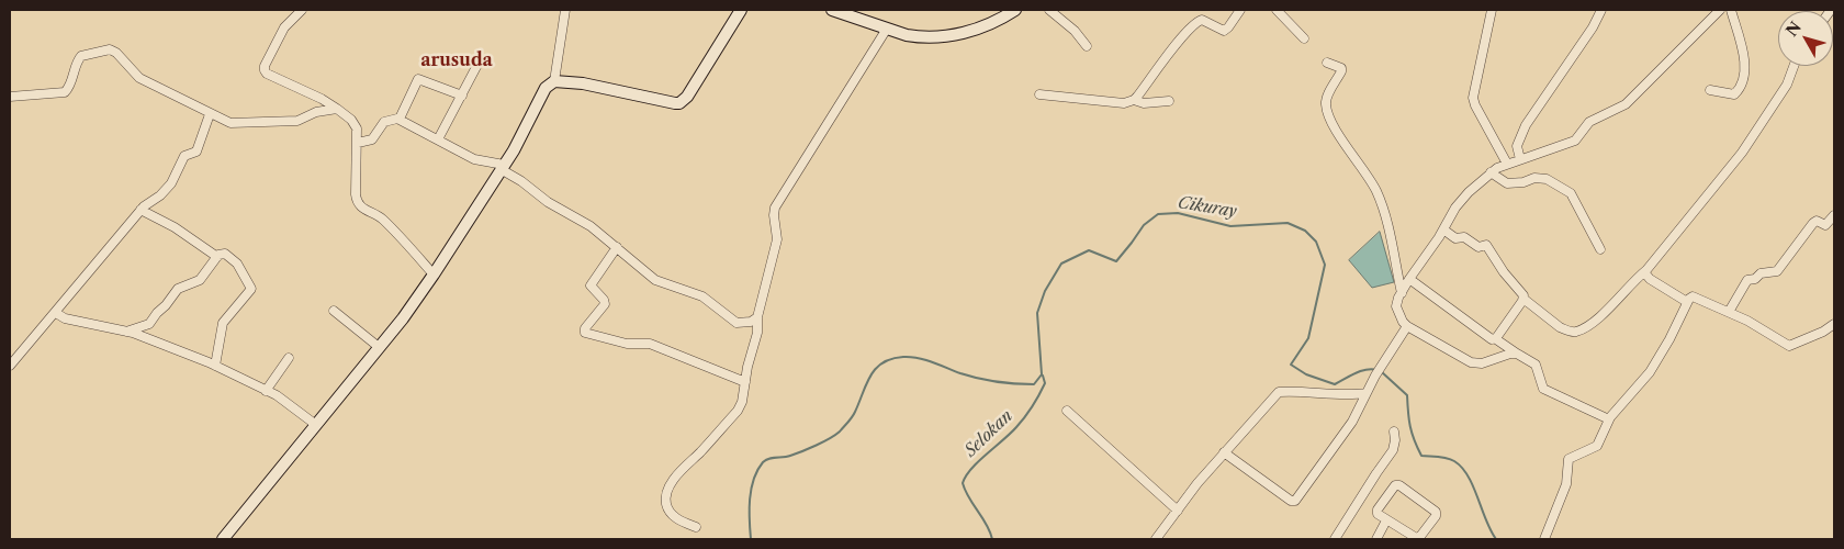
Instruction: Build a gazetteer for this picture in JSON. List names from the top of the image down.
{
  "districts": ["arusuda"],
  "water": ["Cikuray", "Selokan"],
  "north": "top left"
}
